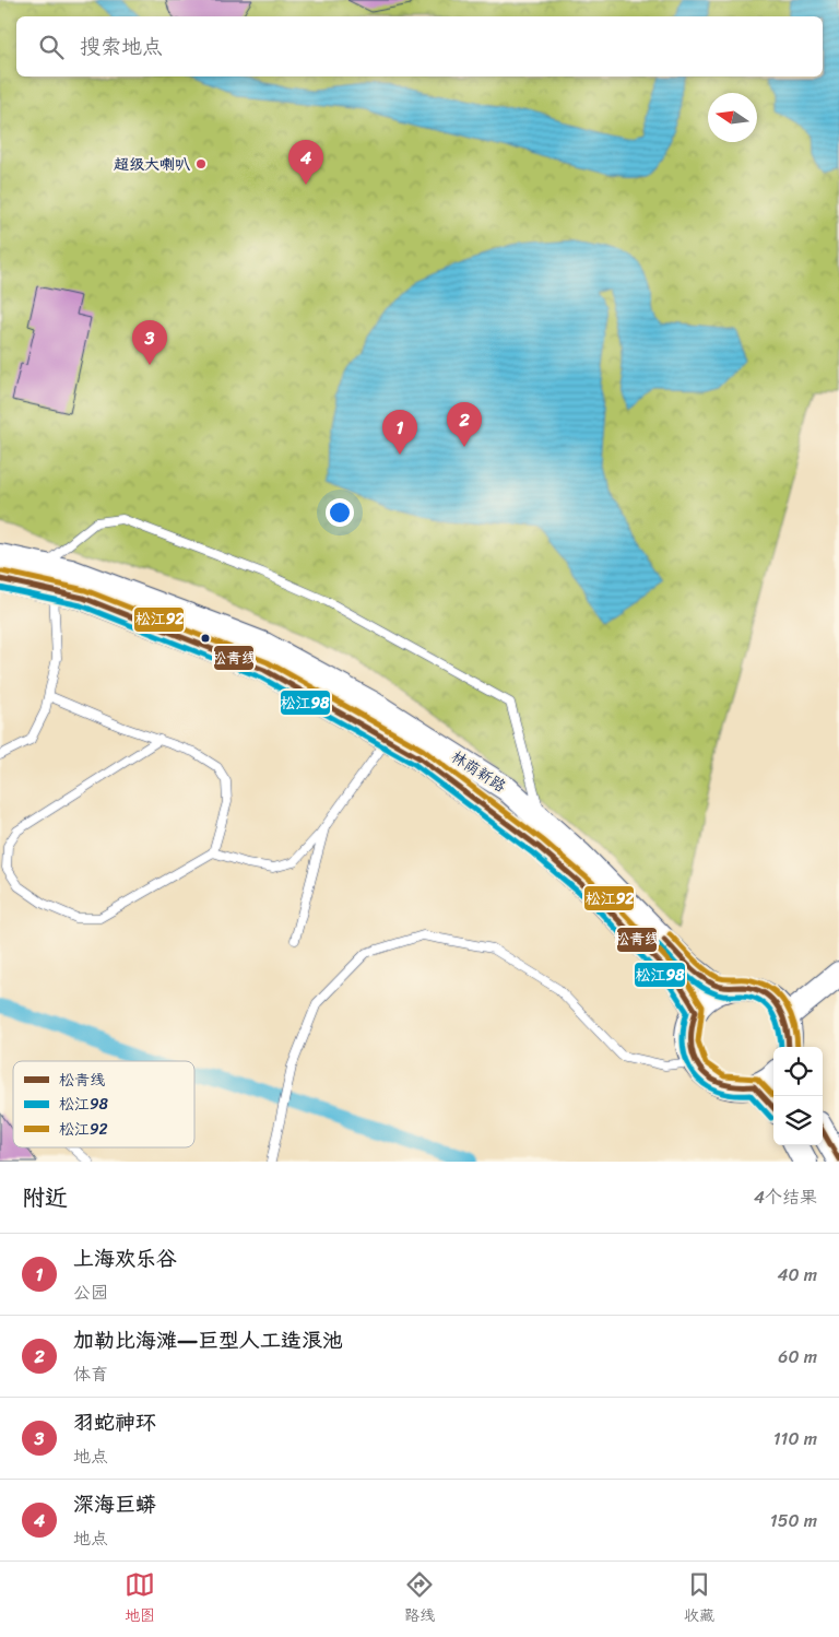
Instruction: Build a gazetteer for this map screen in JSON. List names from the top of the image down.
{
  "streets": {
    "main road": ["林荫新路"]
  },
  "places": ["超级大喇叭"],
  "lines": ["transit line 松江92", "transit line 松青线", "transit line 松江98"],
  "legend": ["松青线", "松江98", "松江92"],
  "north": "left",
  "page": {
    "search": "搜索地点",
    "pins": [
      "4",
      "3",
      "2",
      "1"
    ],
    "heading": ["附近", "4个结果"],
    "list": [
      {
        "mark": "1",
        "name": "上海欢乐谷",
        "note": "公园",
        "value": "40 m"
      },
      {
        "mark": "2",
        "name": "加勒比海滩—巨型人工造浪池",
        "note": "体育",
        "value": "60 m"
      },
      {
        "mark": "3",
        "name": "羽蛇神环",
        "note": "地点",
        "value": "110 m"
      },
      {
        "mark": "4",
        "name": "深海巨蟒",
        "note": "地点",
        "value": "150 m"
      }
    ],
    "nav": ["地图", "路线", "收藏"]
  }
}
